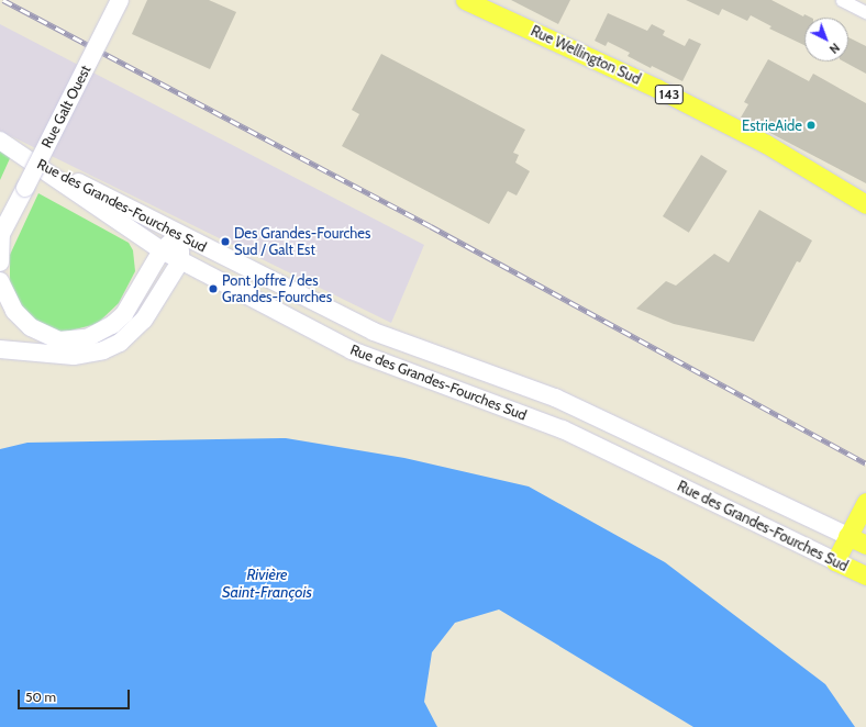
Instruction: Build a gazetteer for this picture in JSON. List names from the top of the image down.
{
  "streets": {
    "main road": [
      "Rue Wellington Sud",
      "143",
      "Rue Galt Ouest",
      "Rue des Grandes-Fourches Sud"
    ]
  },
  "water": ["Rivière Saint-François"],
  "places": ["EstrieAide", "Des Grandes-Fourches Sud / Galt Est", "Pont Joffre / des Grandes-Fourches"],
  "scale_bar": "50 m",
  "north": "bottom right"
}
